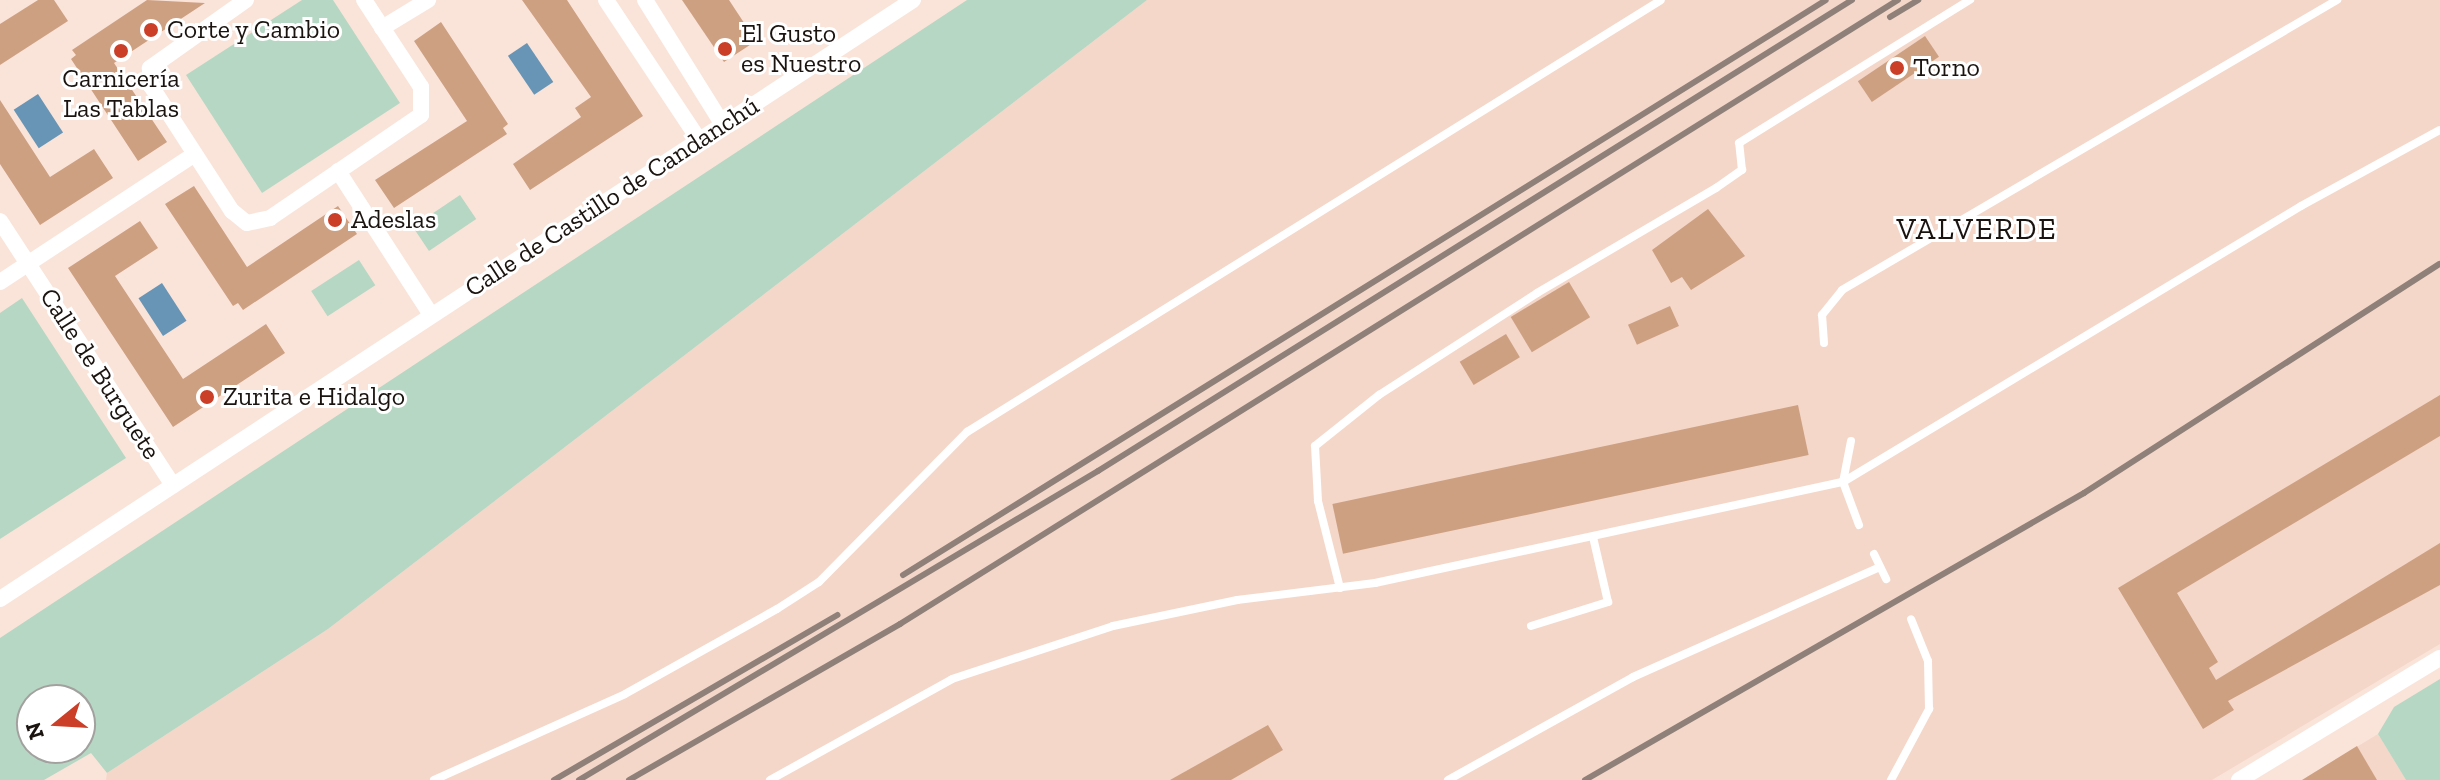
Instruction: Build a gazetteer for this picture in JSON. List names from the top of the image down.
{
  "streets": {
    "street": ["Calle de Castillo de Candanchú", "Calle de Burguete"]
  },
  "crossings": [
    ["Calle de Castillo de Candanchú", "Calle de Burguete"]
  ],
  "districts": ["VALVERDE"],
  "places": [
    "Corte y Cambio",
    "El Gusto es Nuestro",
    "Carnicería Las Tablas",
    "Torno",
    "Adeslas",
    "Zurita e Hidalgo"
  ],
  "north": "left"
}
